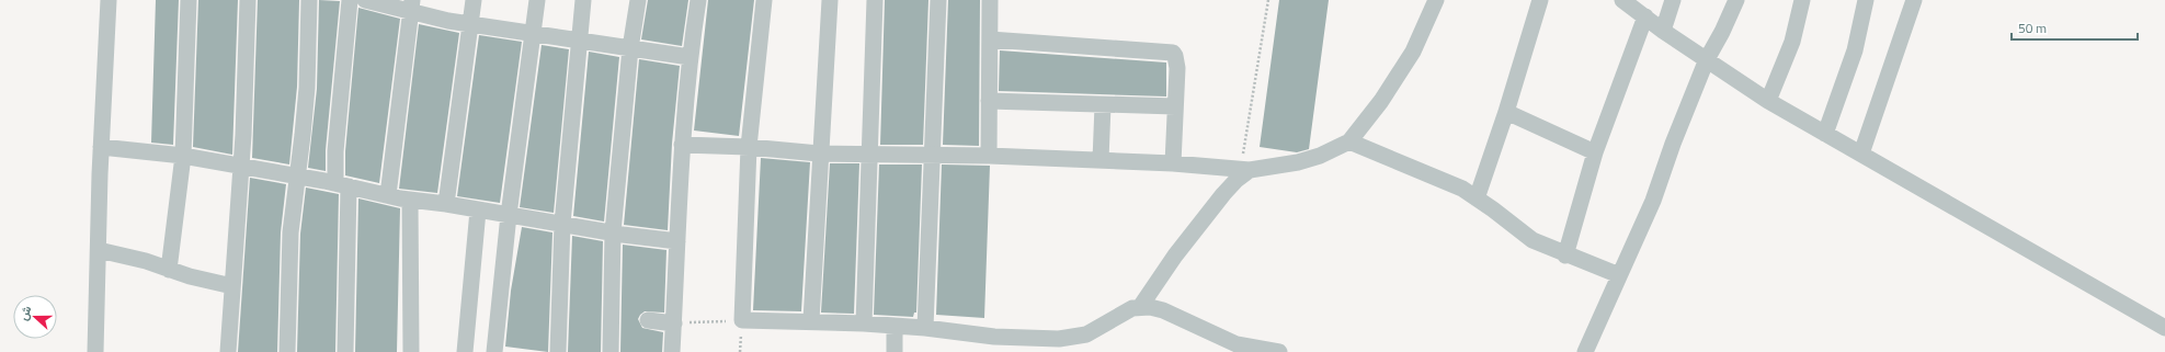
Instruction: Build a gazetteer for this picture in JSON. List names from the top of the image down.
{
  "scale_bar": "50 m",
  "north": "left"
}
